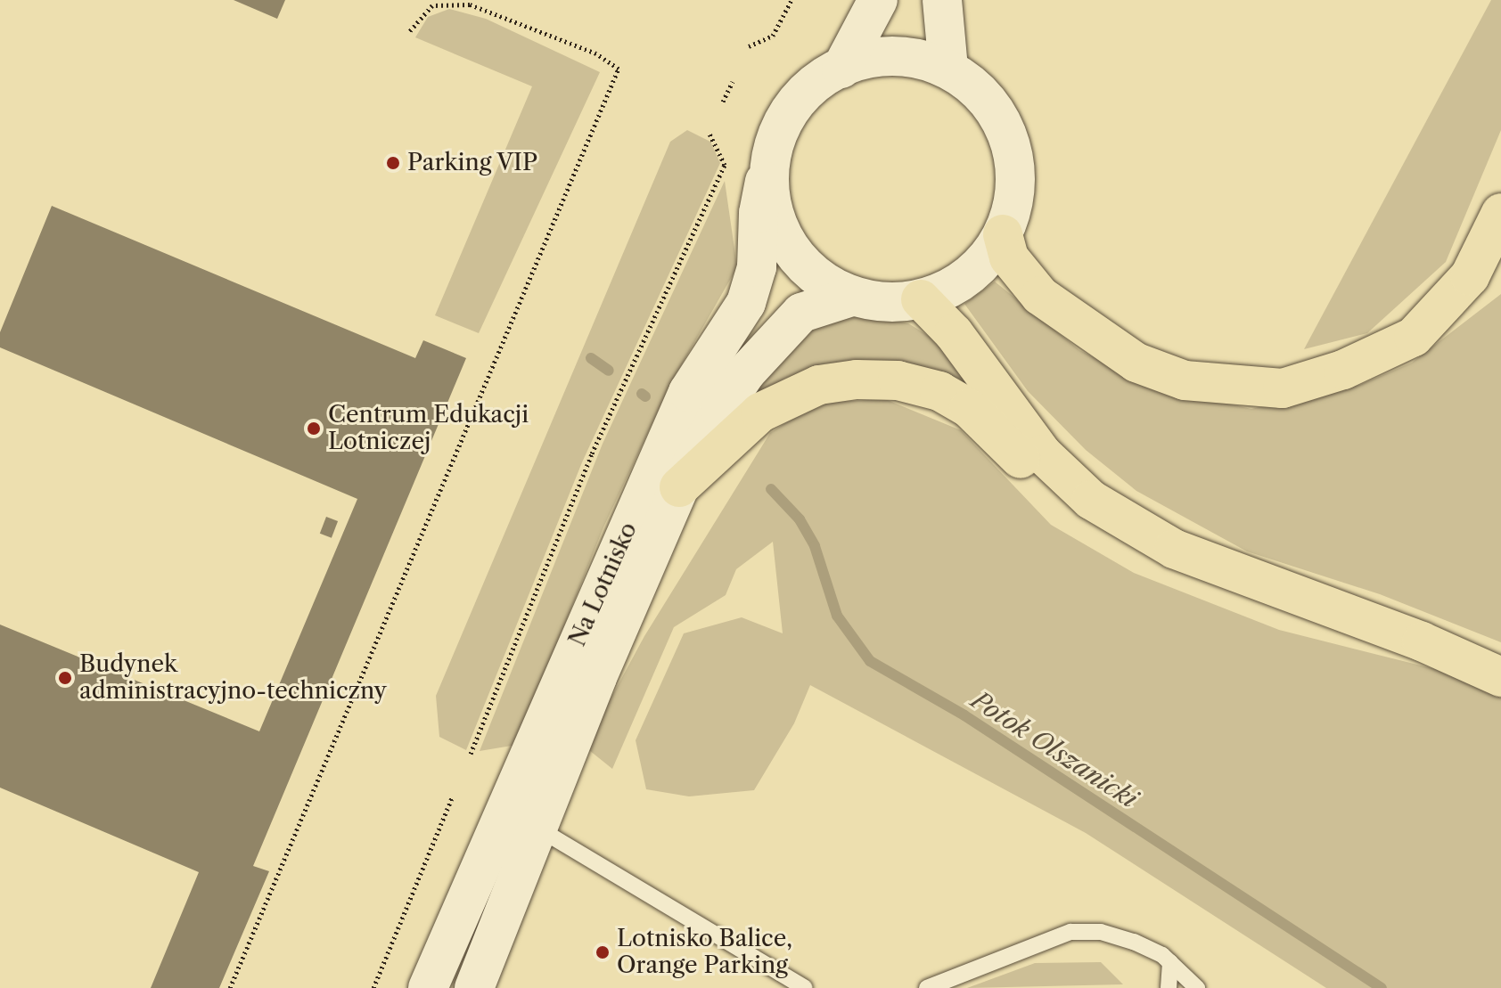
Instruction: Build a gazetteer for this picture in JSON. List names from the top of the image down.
{
  "streets": {
    "main road": ["Na Lotnisko"]
  },
  "water": ["Potok Olszanicki"],
  "places": [
    "Parking VIP",
    "Centrum Edukacji Lotniczej",
    "Budynek administracyjno-techniczny",
    "Lotnisko Balice, Orange Parking"
  ]
}
